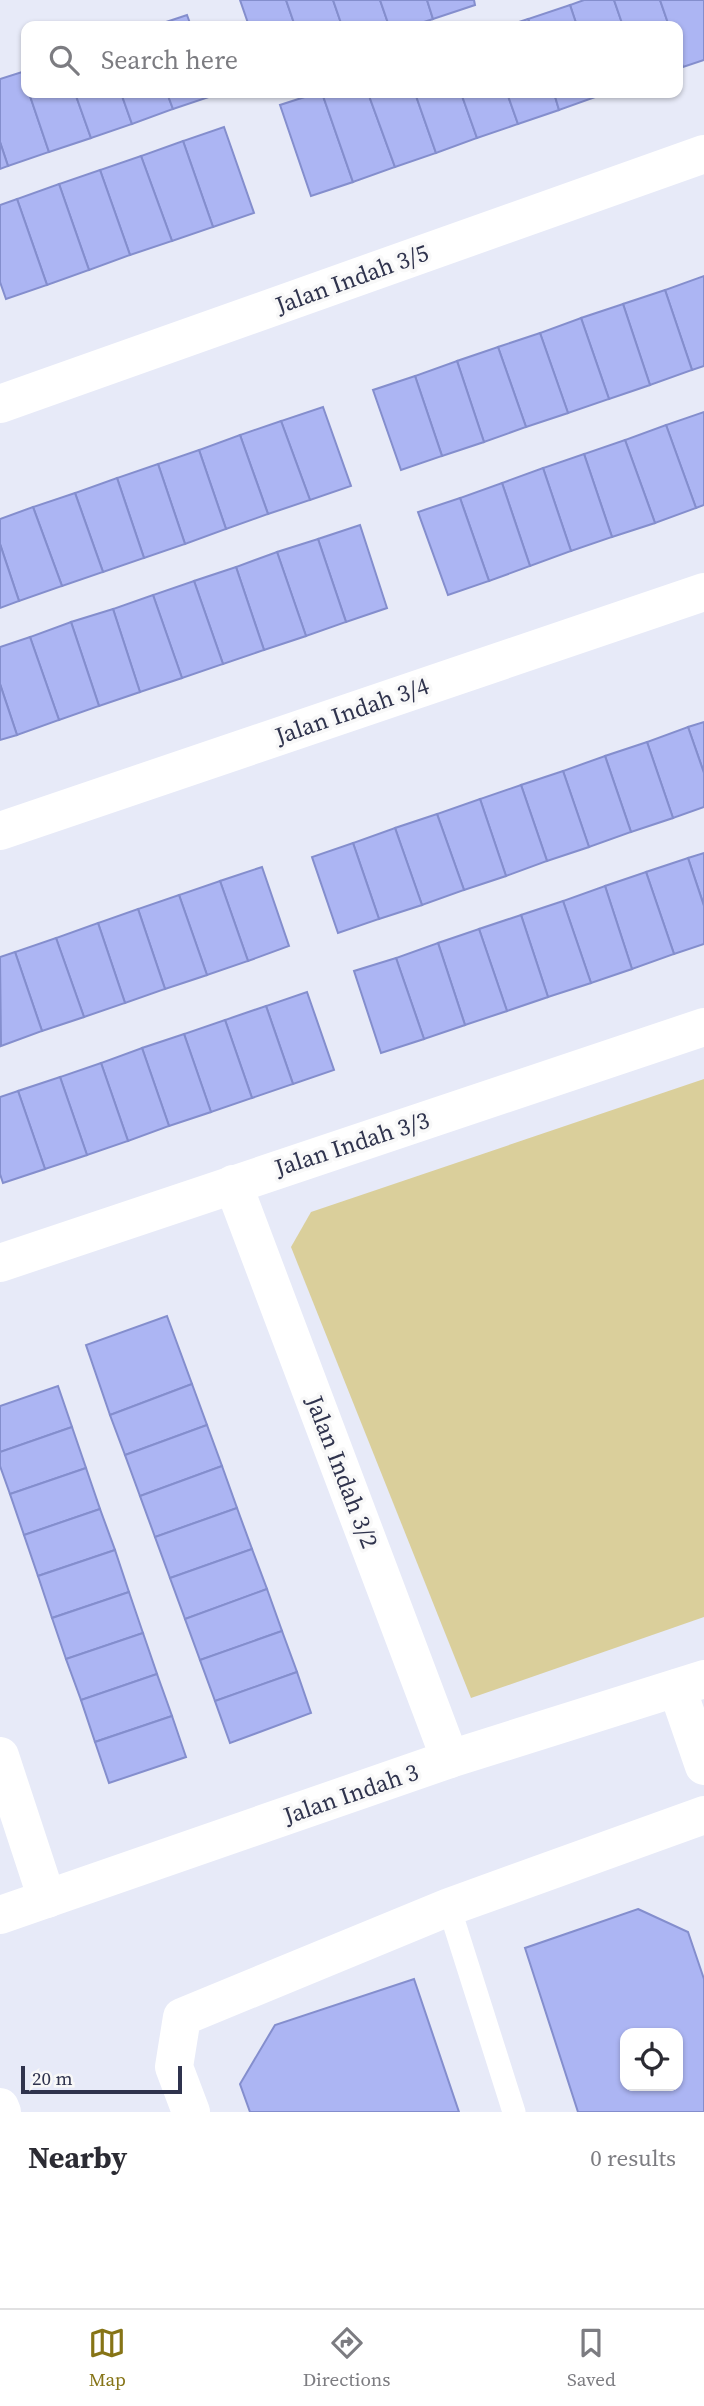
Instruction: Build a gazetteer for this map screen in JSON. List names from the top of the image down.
{
  "streets": {
    "street": [
      "Jalan Indah 3/5",
      "Jalan Indah 3/4",
      "Jalan Indah 3/3",
      "Jalan Indah 3/2",
      "Jalan Indah 3"
    ]
  },
  "crossings": [
    ["Jalan Indah 3/3", "Jalan Indah 3/2"],
    ["Jalan Indah 3/2", "Jalan Indah 3"]
  ],
  "scale_bar": "20 m",
  "page": {
    "search": "Search here",
    "scale": "20 m",
    "heading": ["Nearby", "0 results"],
    "nav": ["Map", "Directions", "Saved"]
  }
}
